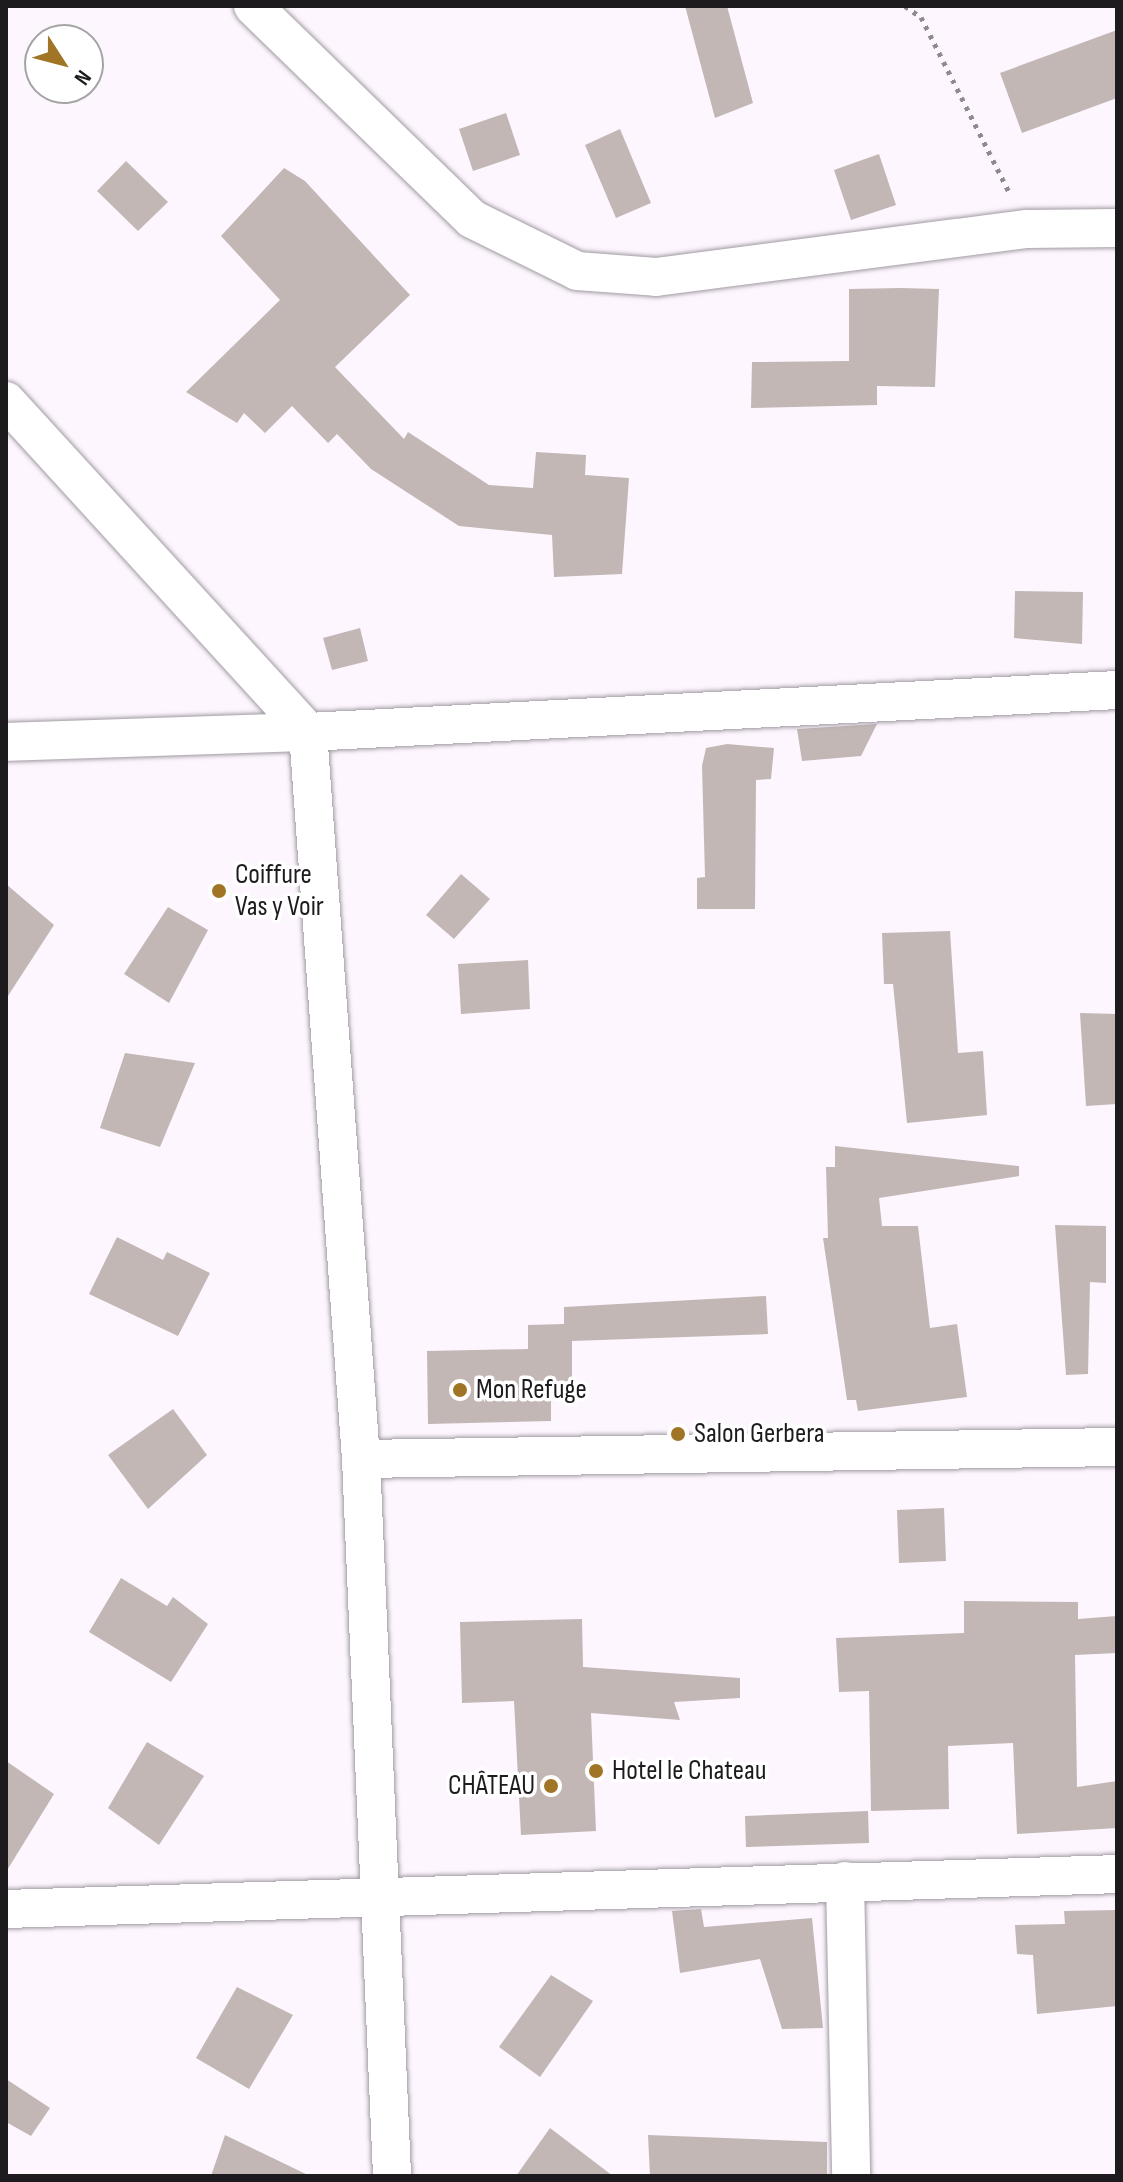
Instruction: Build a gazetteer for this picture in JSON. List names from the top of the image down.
{
  "places": [
    "Coiffure Vas y Voir",
    "Mon Refuge",
    "Salon Gerbera",
    "Hotel le Chateau",
    "CHÂTEAU"
  ],
  "north": "bottom right"
}
